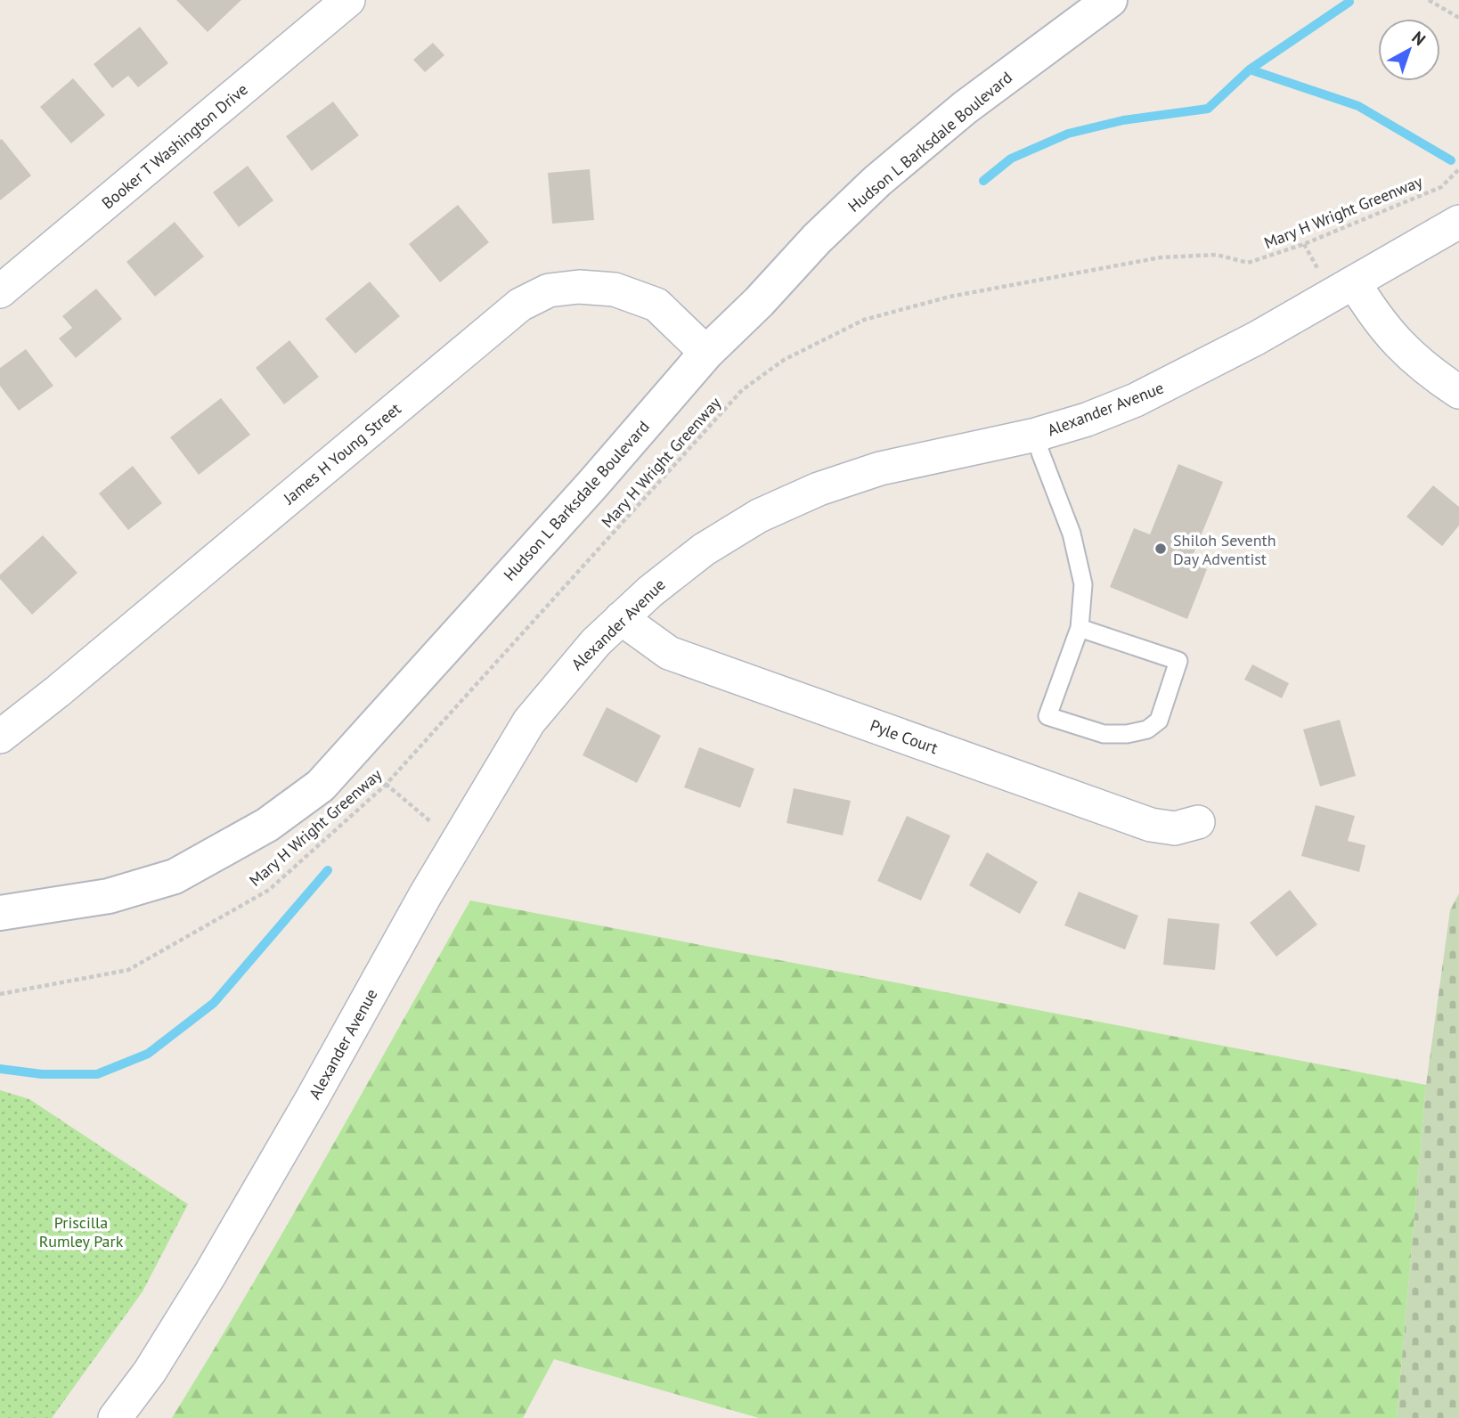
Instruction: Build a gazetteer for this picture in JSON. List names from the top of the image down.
{
  "streets": {
    "street": [
      "Hudson L Barksdale Boulevard",
      "Booker T Washington Drive",
      "Alexander Avenue",
      "James H Young Street",
      "Pyle Court"
    ],
    "path": ["Mary H Wright Greenway"]
  },
  "crossings": [
    ["Hudson L Barksdale Boulevard", "James H Young Street"],
    ["Alexander Avenue", "Pyle Court"]
  ],
  "parks": ["Priscilla Rumley Park"],
  "places": ["Shiloh Seventh Day Adventist"],
  "north": "top right"
}
